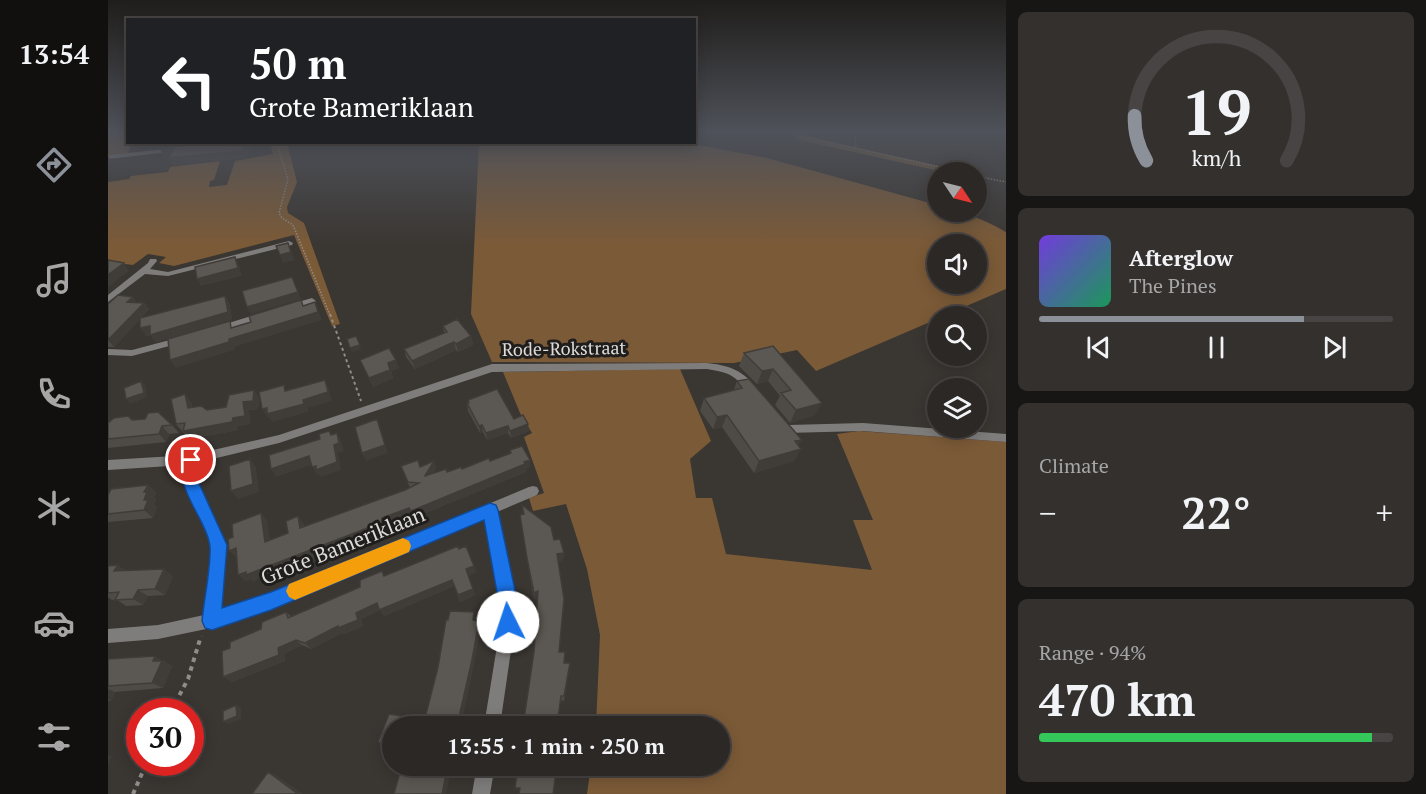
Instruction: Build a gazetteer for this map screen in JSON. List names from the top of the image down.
{
  "streets": {
    "street": ["Rode-Rokstraat", "Grote Bameriklaan"]
  },
  "north": "bottom right",
  "page": {
    "tabs": "13:54",
    "turn": ["50 m", "Grote Bameriklaan"],
    "song": ["Afterglow", "The Pines"],
    "tile": [
      "Climate",
      ["Range · 94%", "470 km"]
    ],
    "heat": ["−", "22°", "+"],
    "limit": "30",
    "trip": "13:55 · 1 min · 250 m",
    "gauge": ["19", "km/h"]
  }
}
